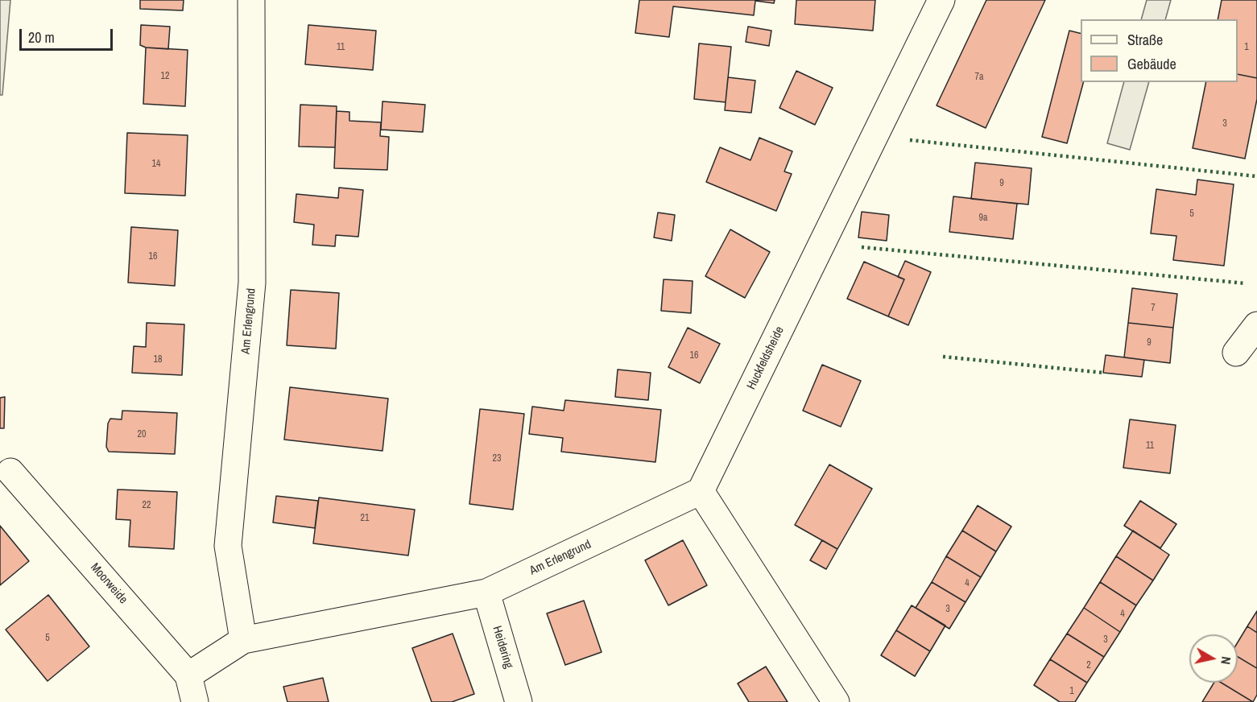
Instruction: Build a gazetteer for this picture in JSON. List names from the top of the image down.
{
  "streets": {
    "street": [
      "Am Erlengrund",
      "Huckfeldsheide",
      "Moorweide",
      "Heidering"
    ]
  },
  "crossings": [
    ["Am Erlengrund", "Huckfeldsheide"],
    ["Am Erlengrund", "Moorweide"],
    ["Am Erlengrund", "Heidering"]
  ],
  "house_numbers": [
    "11",
    "1",
    "12",
    "7a",
    "3",
    "14",
    "9",
    "5",
    "9a",
    "16",
    "7",
    "9",
    "16",
    "18",
    "20",
    "11",
    "23",
    "22",
    "21",
    "4",
    "3",
    "4",
    "5",
    "3",
    "2",
    "1"
  ],
  "legend": ["Straße", "Gebäude"],
  "scale_bar": "20 m",
  "north": "right"
}
